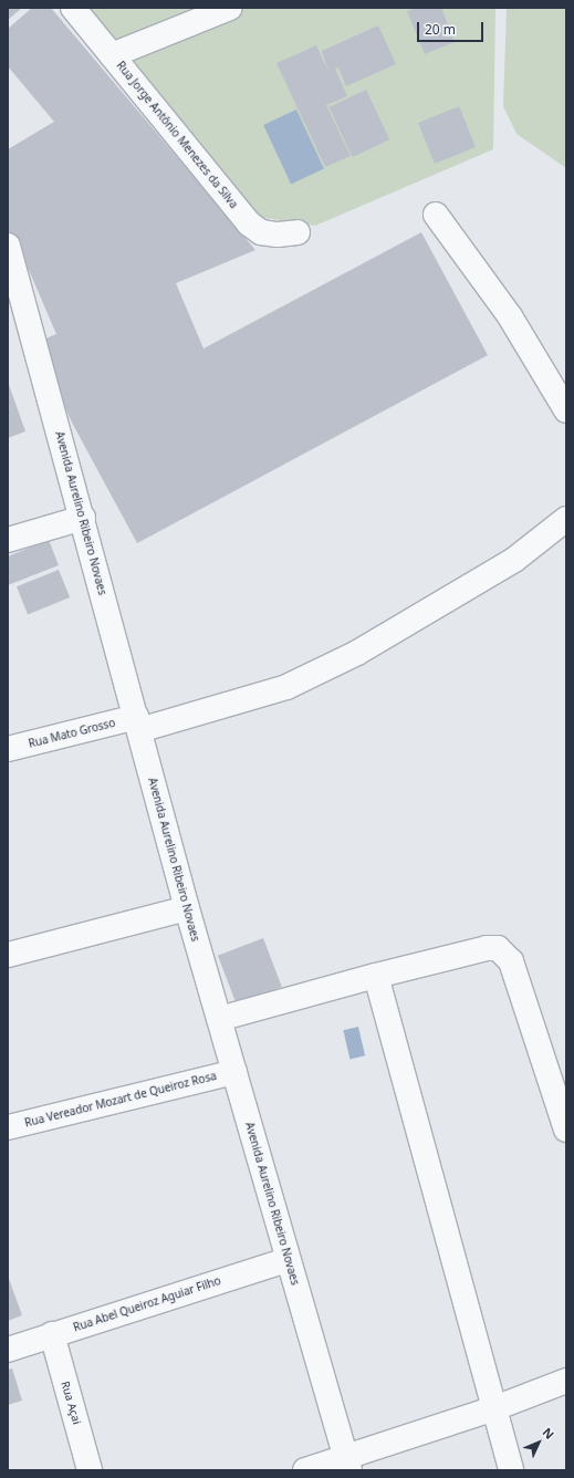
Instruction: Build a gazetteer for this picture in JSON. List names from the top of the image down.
{
  "streets": {
    "street": [
      "Rua Jorge Antônio Menezes da Silva",
      "Avenida Aurelino Ribeiro Novaes",
      "Rua Mato Grosso",
      "Rua Vereador Mozart de Queiroz Rosa",
      "Rua Abel Queiroz Aguiar Filho",
      "Rua Açai"
    ]
  },
  "crossings": [
    ["Avenida Aurelino Ribeiro Novaes", "Rua Mato Grosso"],
    ["Avenida Aurelino Ribeiro Novaes", "Rua Vereador Mozart de Queiroz Rosa"],
    ["Avenida Aurelino Ribeiro Novaes", "Rua Abel Queiroz Aguiar Filho"],
    ["Rua Abel Queiroz Aguiar Filho", "Rua Açai"]
  ],
  "scale_bar": "20 m",
  "north": "top right"
}
